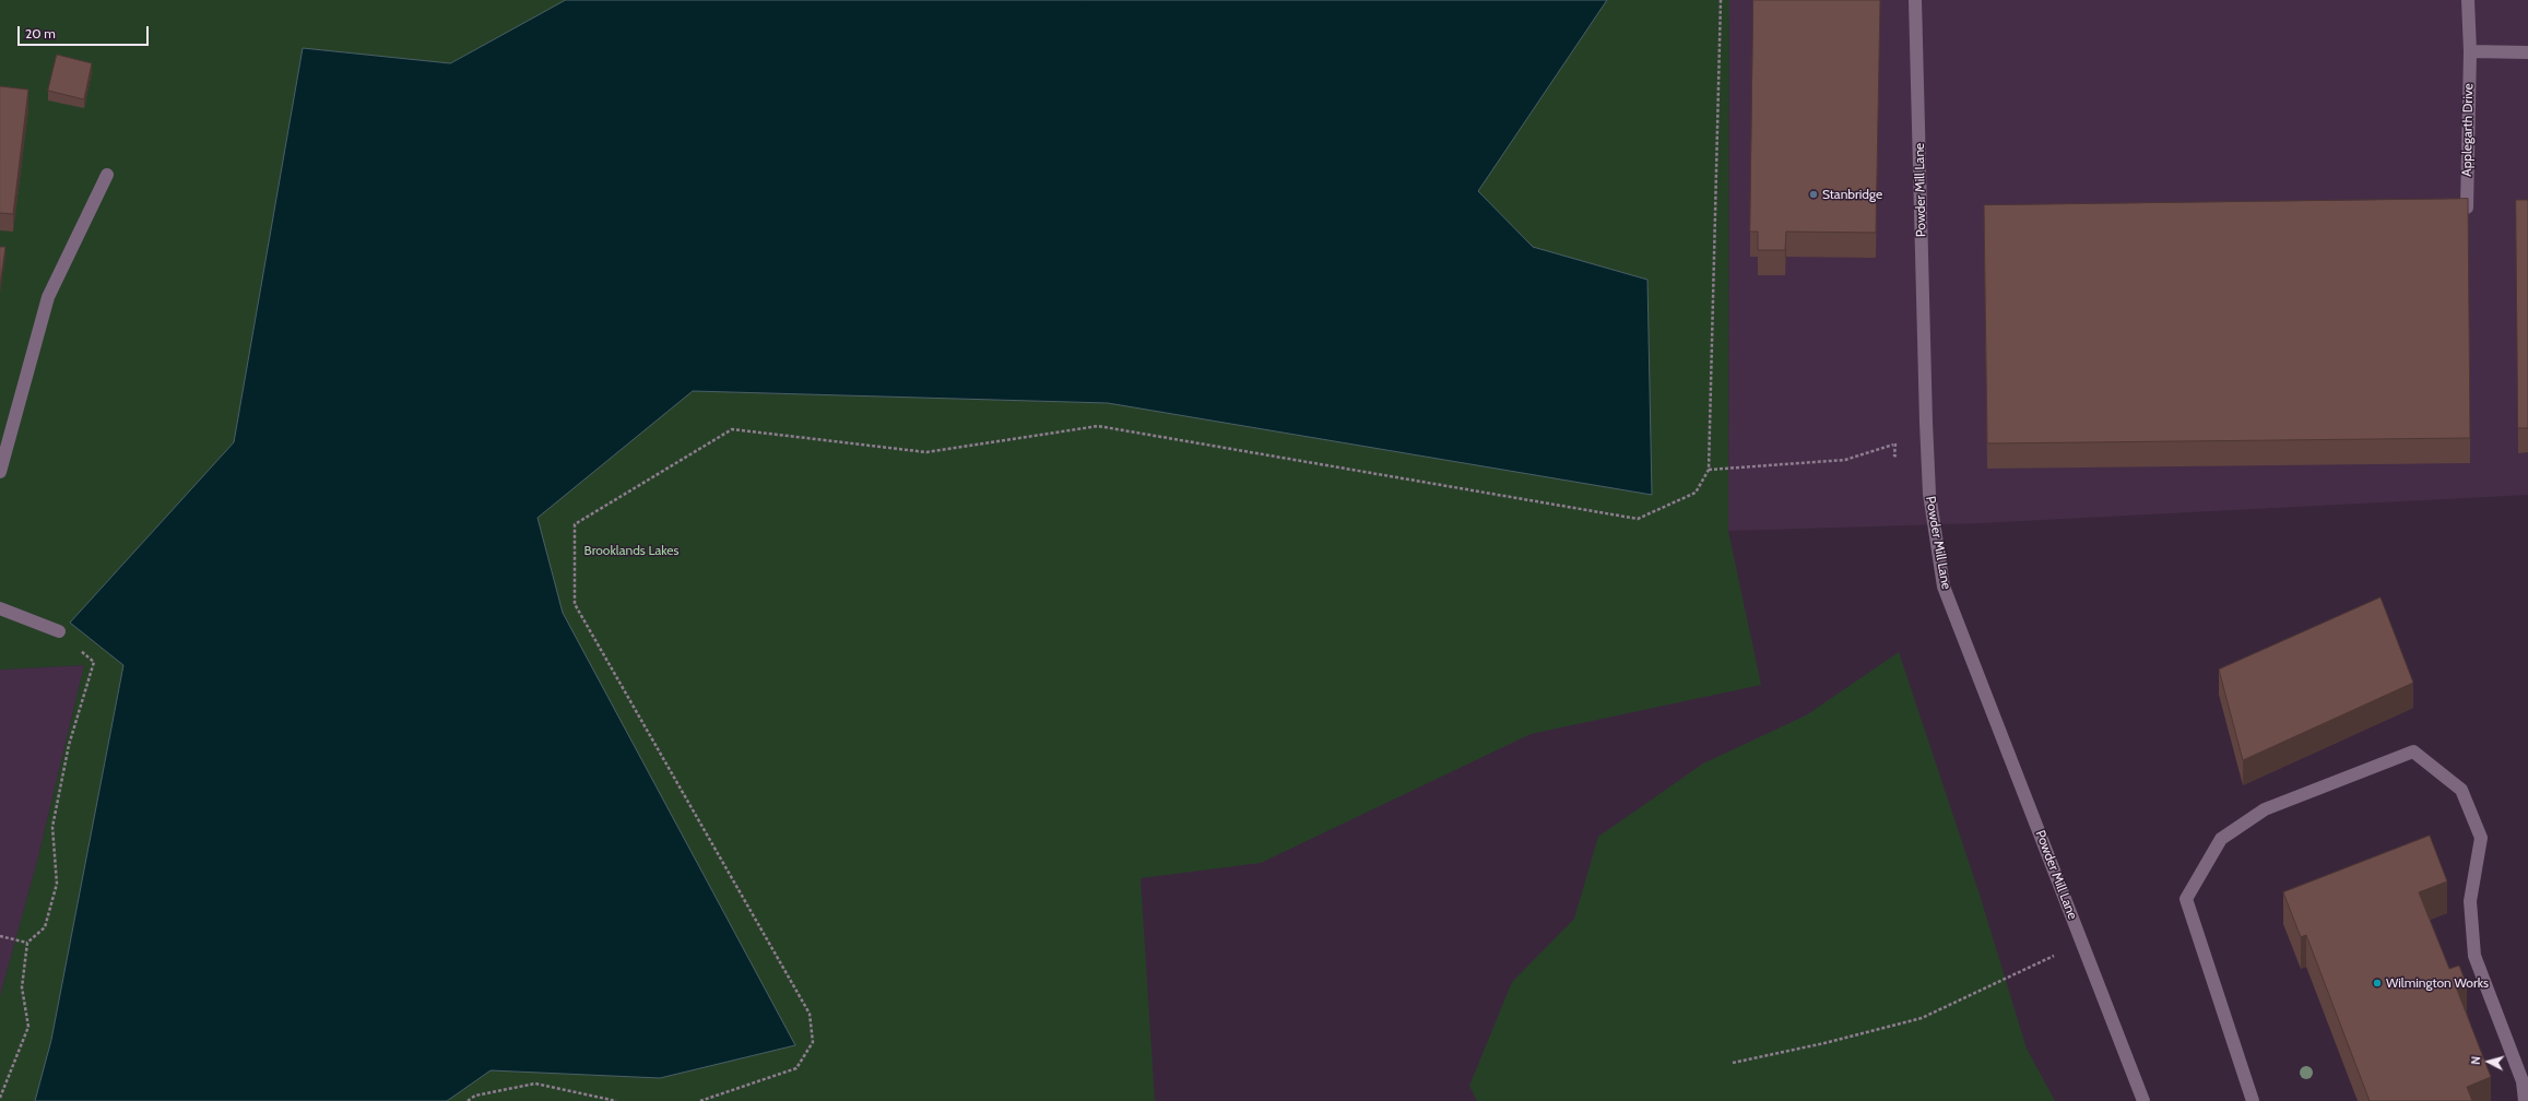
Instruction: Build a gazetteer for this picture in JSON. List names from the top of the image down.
{
  "streets": {
    "street": ["Applegarth Drive", "Powder Mill Lane"]
  },
  "parks": ["Brooklands Lakes"],
  "places": ["Stanbridge", "Wilmington Works"],
  "scale_bar": "20 m",
  "north": "left"
}
